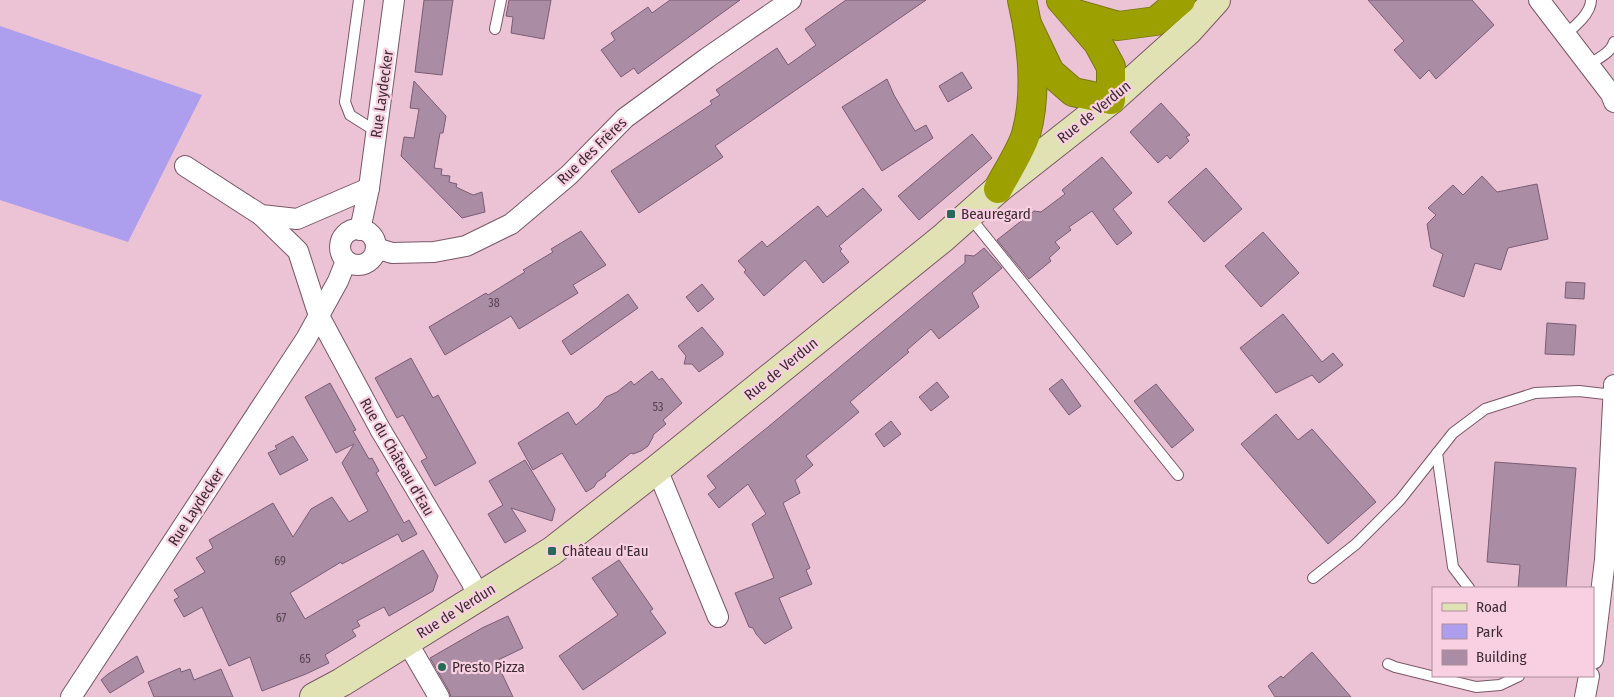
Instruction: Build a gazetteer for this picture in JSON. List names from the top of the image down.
{
  "streets": {
    "main road": ["Rue de Verdun"],
    "street": ["Rue Laydecker", "Rue des Frères", "Rue du Château d'Eau"]
  },
  "crossings": [
    ["Rue Laydecker", "Rue des Frères"],
    ["Rue Laydecker", "Rue du Château d'Eau"],
    ["Rue de Verdun", "Rue du Château d'Eau"]
  ],
  "places": {
    "transit": ["Beauregard", "Château d'Eau"],
    "other": ["Presto Pizza"]
  },
  "house_numbers": [
    "38",
    "53",
    "69",
    "67",
    "65"
  ],
  "legend": ["Road", "Park", "Building"]
}
